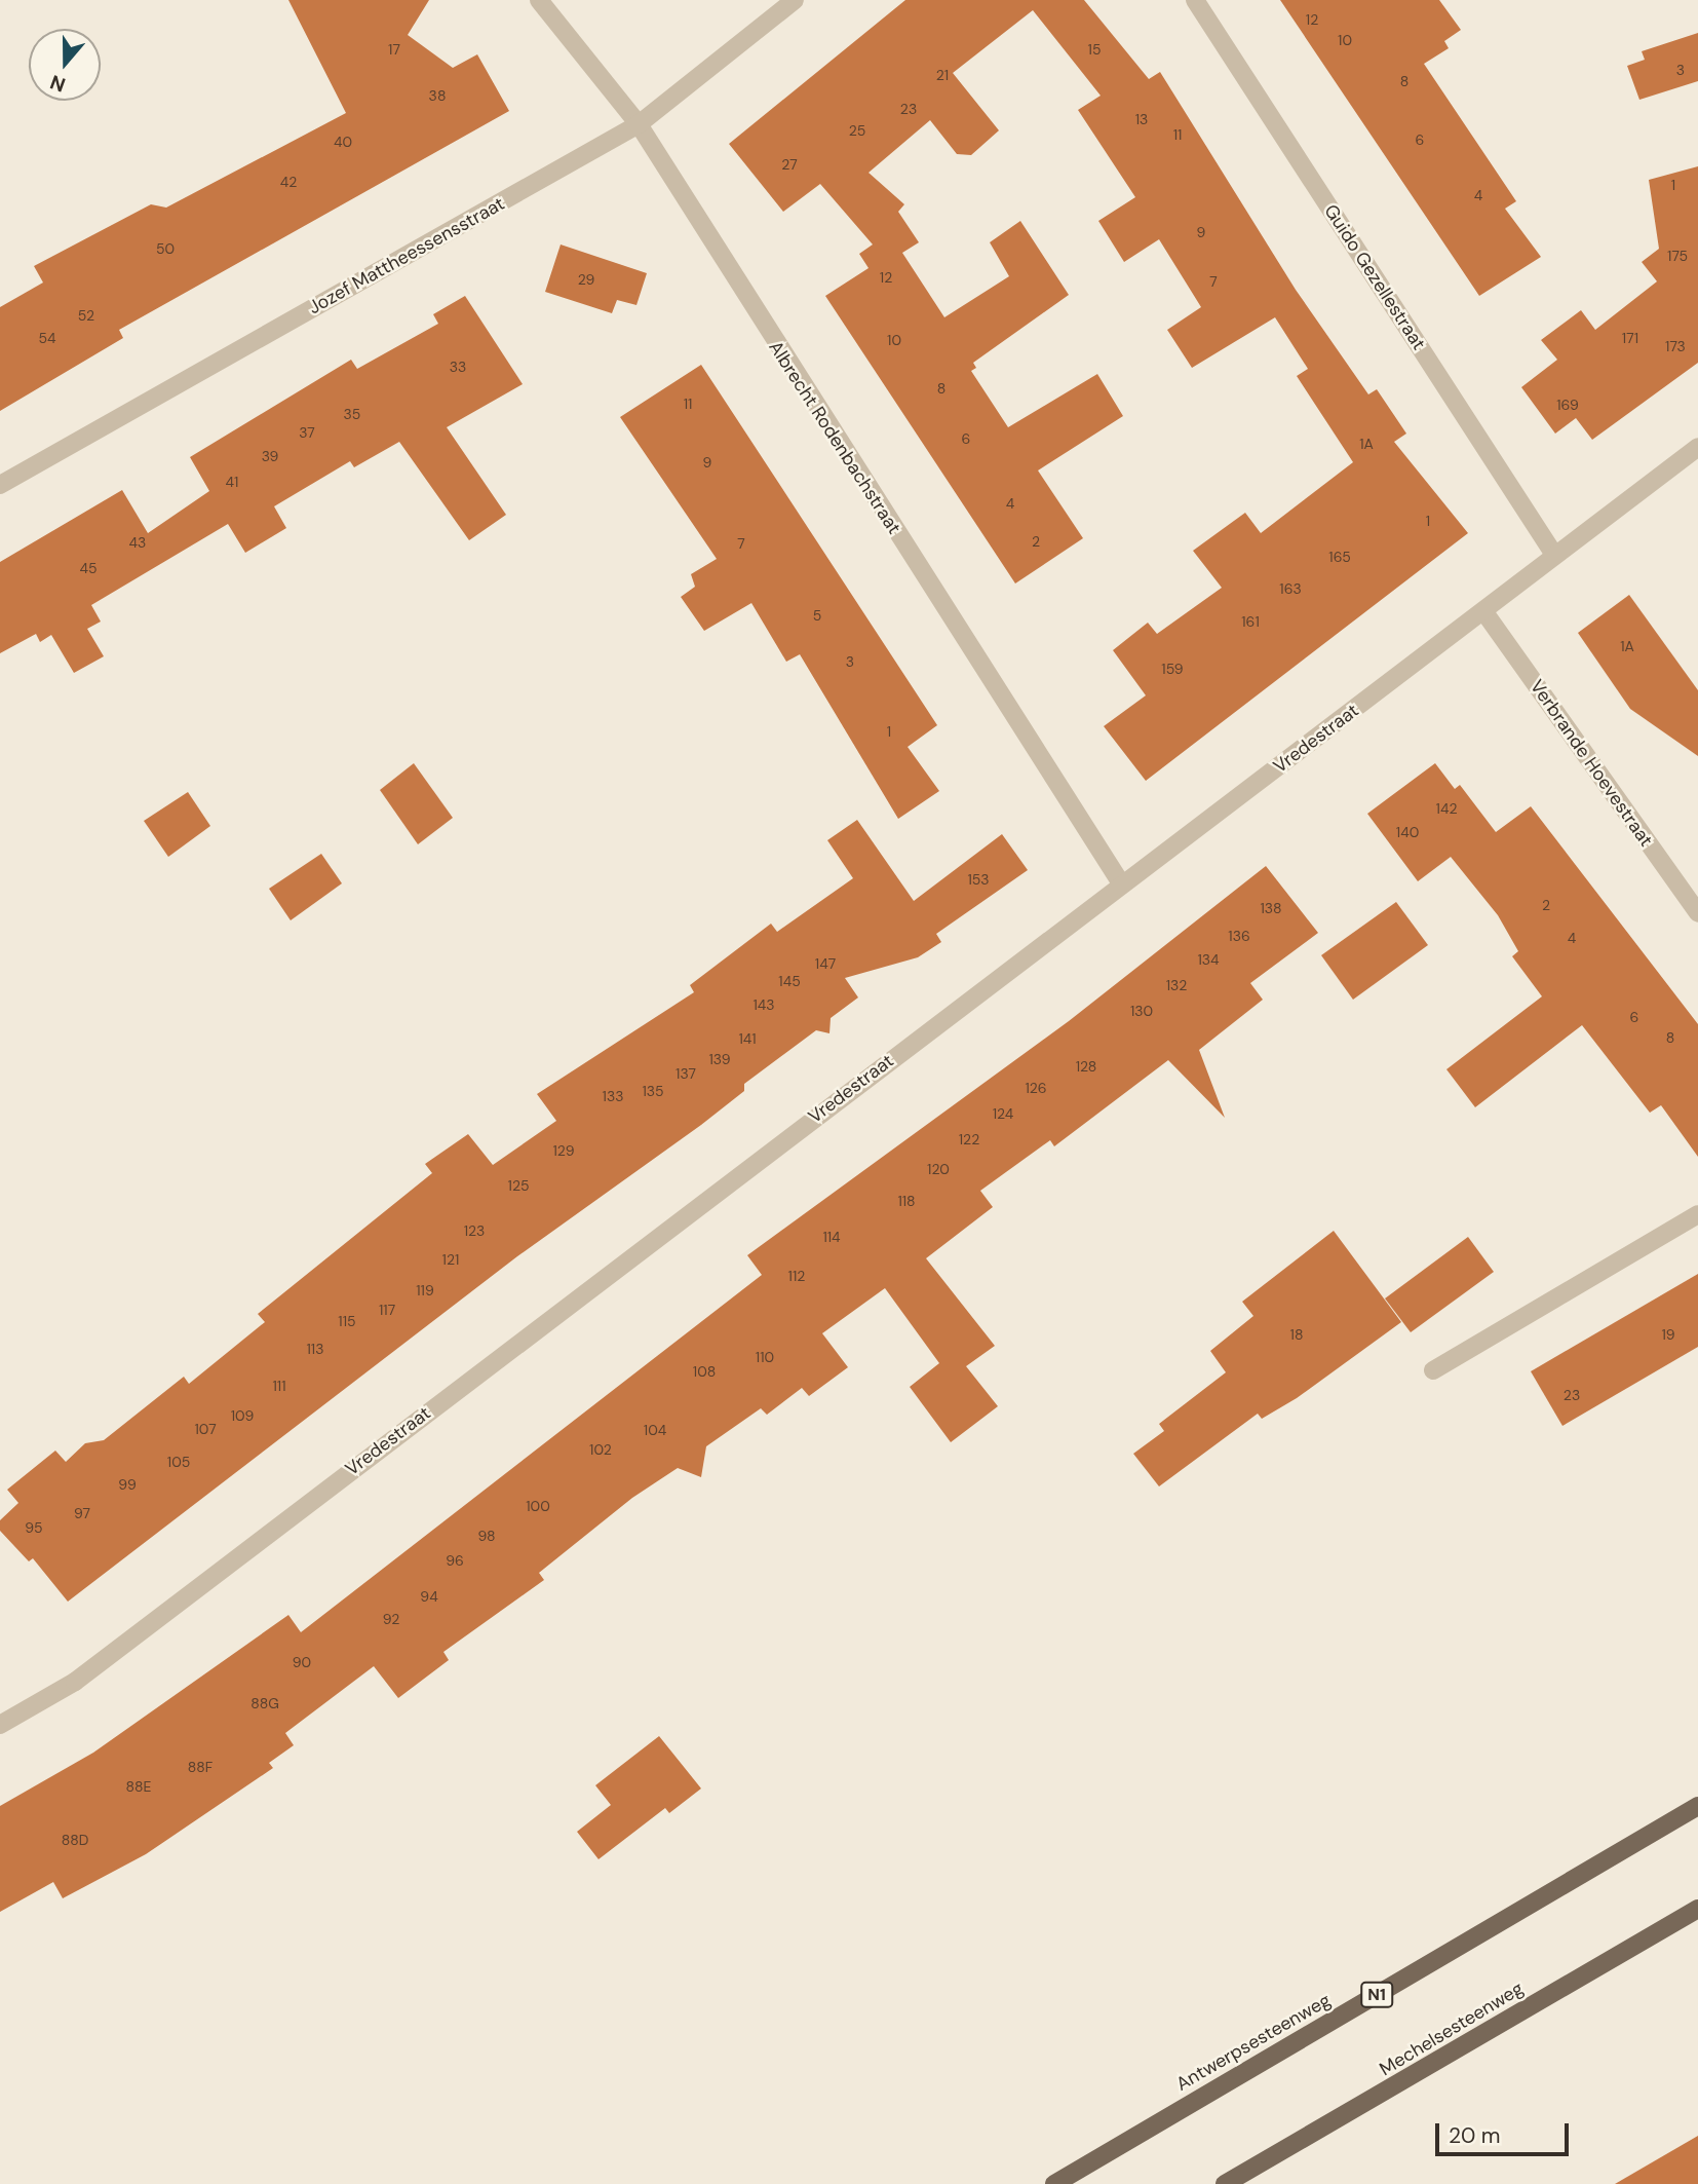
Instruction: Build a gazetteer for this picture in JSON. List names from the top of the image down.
{
  "streets": {
    "main road": ["N1", "Mechelsesteenweg", "Antwerpsesteenweg"],
    "street": [
      "Jozef Mattheessensstraat",
      "Guido Gezellestraat",
      "Albrecht Rodenbachstraat",
      "Vredestraat",
      "Verbrande Hoevestraat"
    ]
  },
  "crossings": [
    ["Jozef Mattheessensstraat", "Albrecht Rodenbachstraat"],
    ["Guido Gezellestraat", "Vredestraat"],
    ["Albrecht Rodenbachstraat", "Vredestraat"],
    ["Vredestraat", "Verbrande Hoevestraat"]
  ],
  "house_numbers": [
    "12",
    "10",
    "17",
    "15",
    "3",
    "21",
    "8",
    "38",
    "23",
    "13",
    "25",
    "11",
    "6",
    "40",
    "27",
    "42",
    "1",
    "4",
    "9",
    "50",
    "175",
    "12",
    "29",
    "7",
    "52",
    "54",
    "171",
    "10",
    "173",
    "33",
    "8",
    "11",
    "169",
    "35",
    "37",
    "6",
    "1A",
    "39",
    "9",
    "41",
    "4",
    "1",
    "2",
    "43",
    "7",
    "165",
    "45",
    "163",
    "5",
    "161",
    "1A",
    "3",
    "159",
    "1",
    "142",
    "140",
    "153",
    "2",
    "138",
    "136",
    "4",
    "134",
    "147",
    "145",
    "132",
    "143",
    "130",
    "6",
    "8",
    "141",
    "139",
    "128",
    "137",
    "126",
    "135",
    "133",
    "124",
    "122",
    "129",
    "120",
    "125",
    "118",
    "123",
    "114",
    "121",
    "112",
    "119",
    "117",
    "115",
    "18",
    "19",
    "113",
    "110",
    "108",
    "111",
    "23",
    "109",
    "107",
    "104",
    "102",
    "105",
    "99",
    "100",
    "97",
    "95",
    "98",
    "96",
    "94",
    "92",
    "90",
    "88G",
    "88F",
    "88E",
    "88D"
  ],
  "scale_bar": "20 m",
  "north": "bottom"
}
